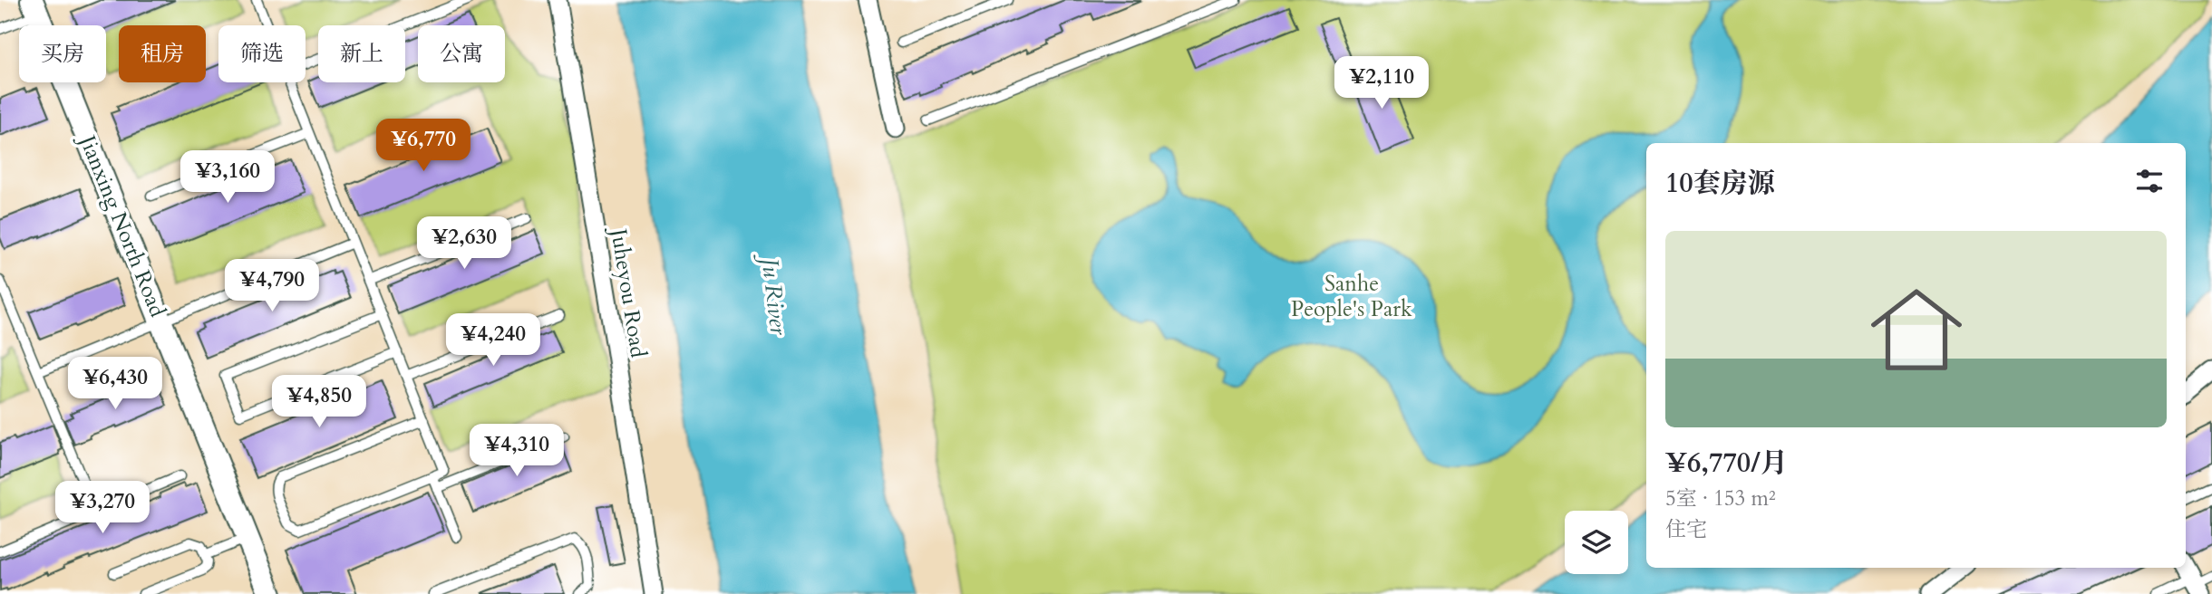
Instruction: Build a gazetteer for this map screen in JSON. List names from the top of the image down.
{
  "streets": {
    "street": ["Jianxing North Road", "Juheyou Road"]
  },
  "water": ["Ju River"],
  "parks": ["Sanhe People's Park"],
  "page": {
    "chip": [
      "买房",
      "租房",
      "筛选",
      "新上",
      "公寓"
    ],
    "price": [
      "¥2,110",
      "¥6,770",
      "¥3,160",
      "¥2,630",
      "¥4,790",
      "¥4,240",
      "¥6,430",
      "¥4,850",
      "¥4,310",
      "¥3,270"
    ],
    "heading": "10套房源",
    "list": [
      {
        "name": "¥6,770/月",
        "note": "5室 · 153 m² · 住宅"
      }
    ]
  }
}
